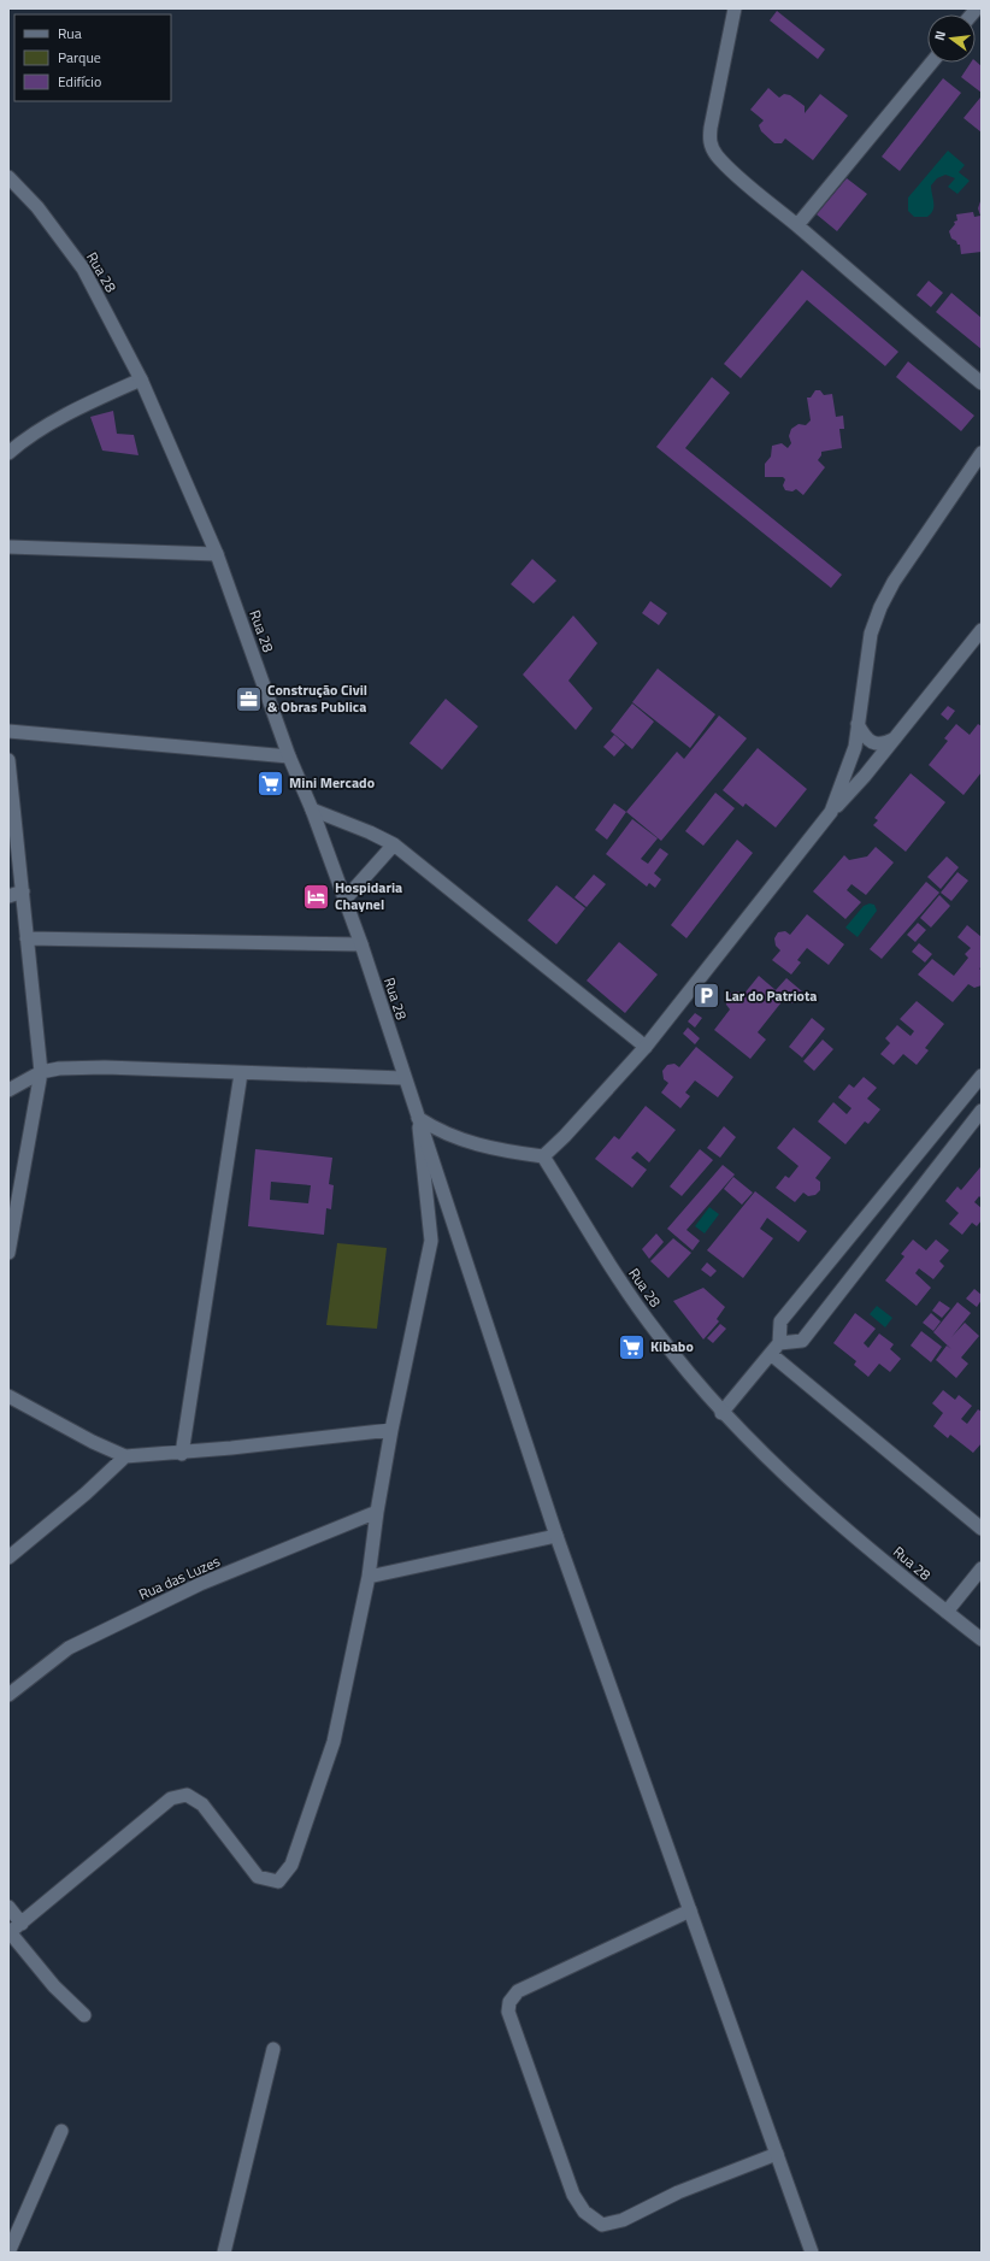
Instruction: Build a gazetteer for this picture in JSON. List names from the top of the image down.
{
  "streets": {
    "street": ["Rua 28", "Rua das Luzes"]
  },
  "places": {
    "office": ["Construção Civil & Obras Publica"],
    "supermarket": ["Mini Mercado", "Kibabo"],
    "hotel": ["Hospidaria Chaynel"],
    "parking": ["Lar do Patriota"]
  },
  "legend": ["Rua", "Parque", "Edifício"],
  "north": "left"
}
